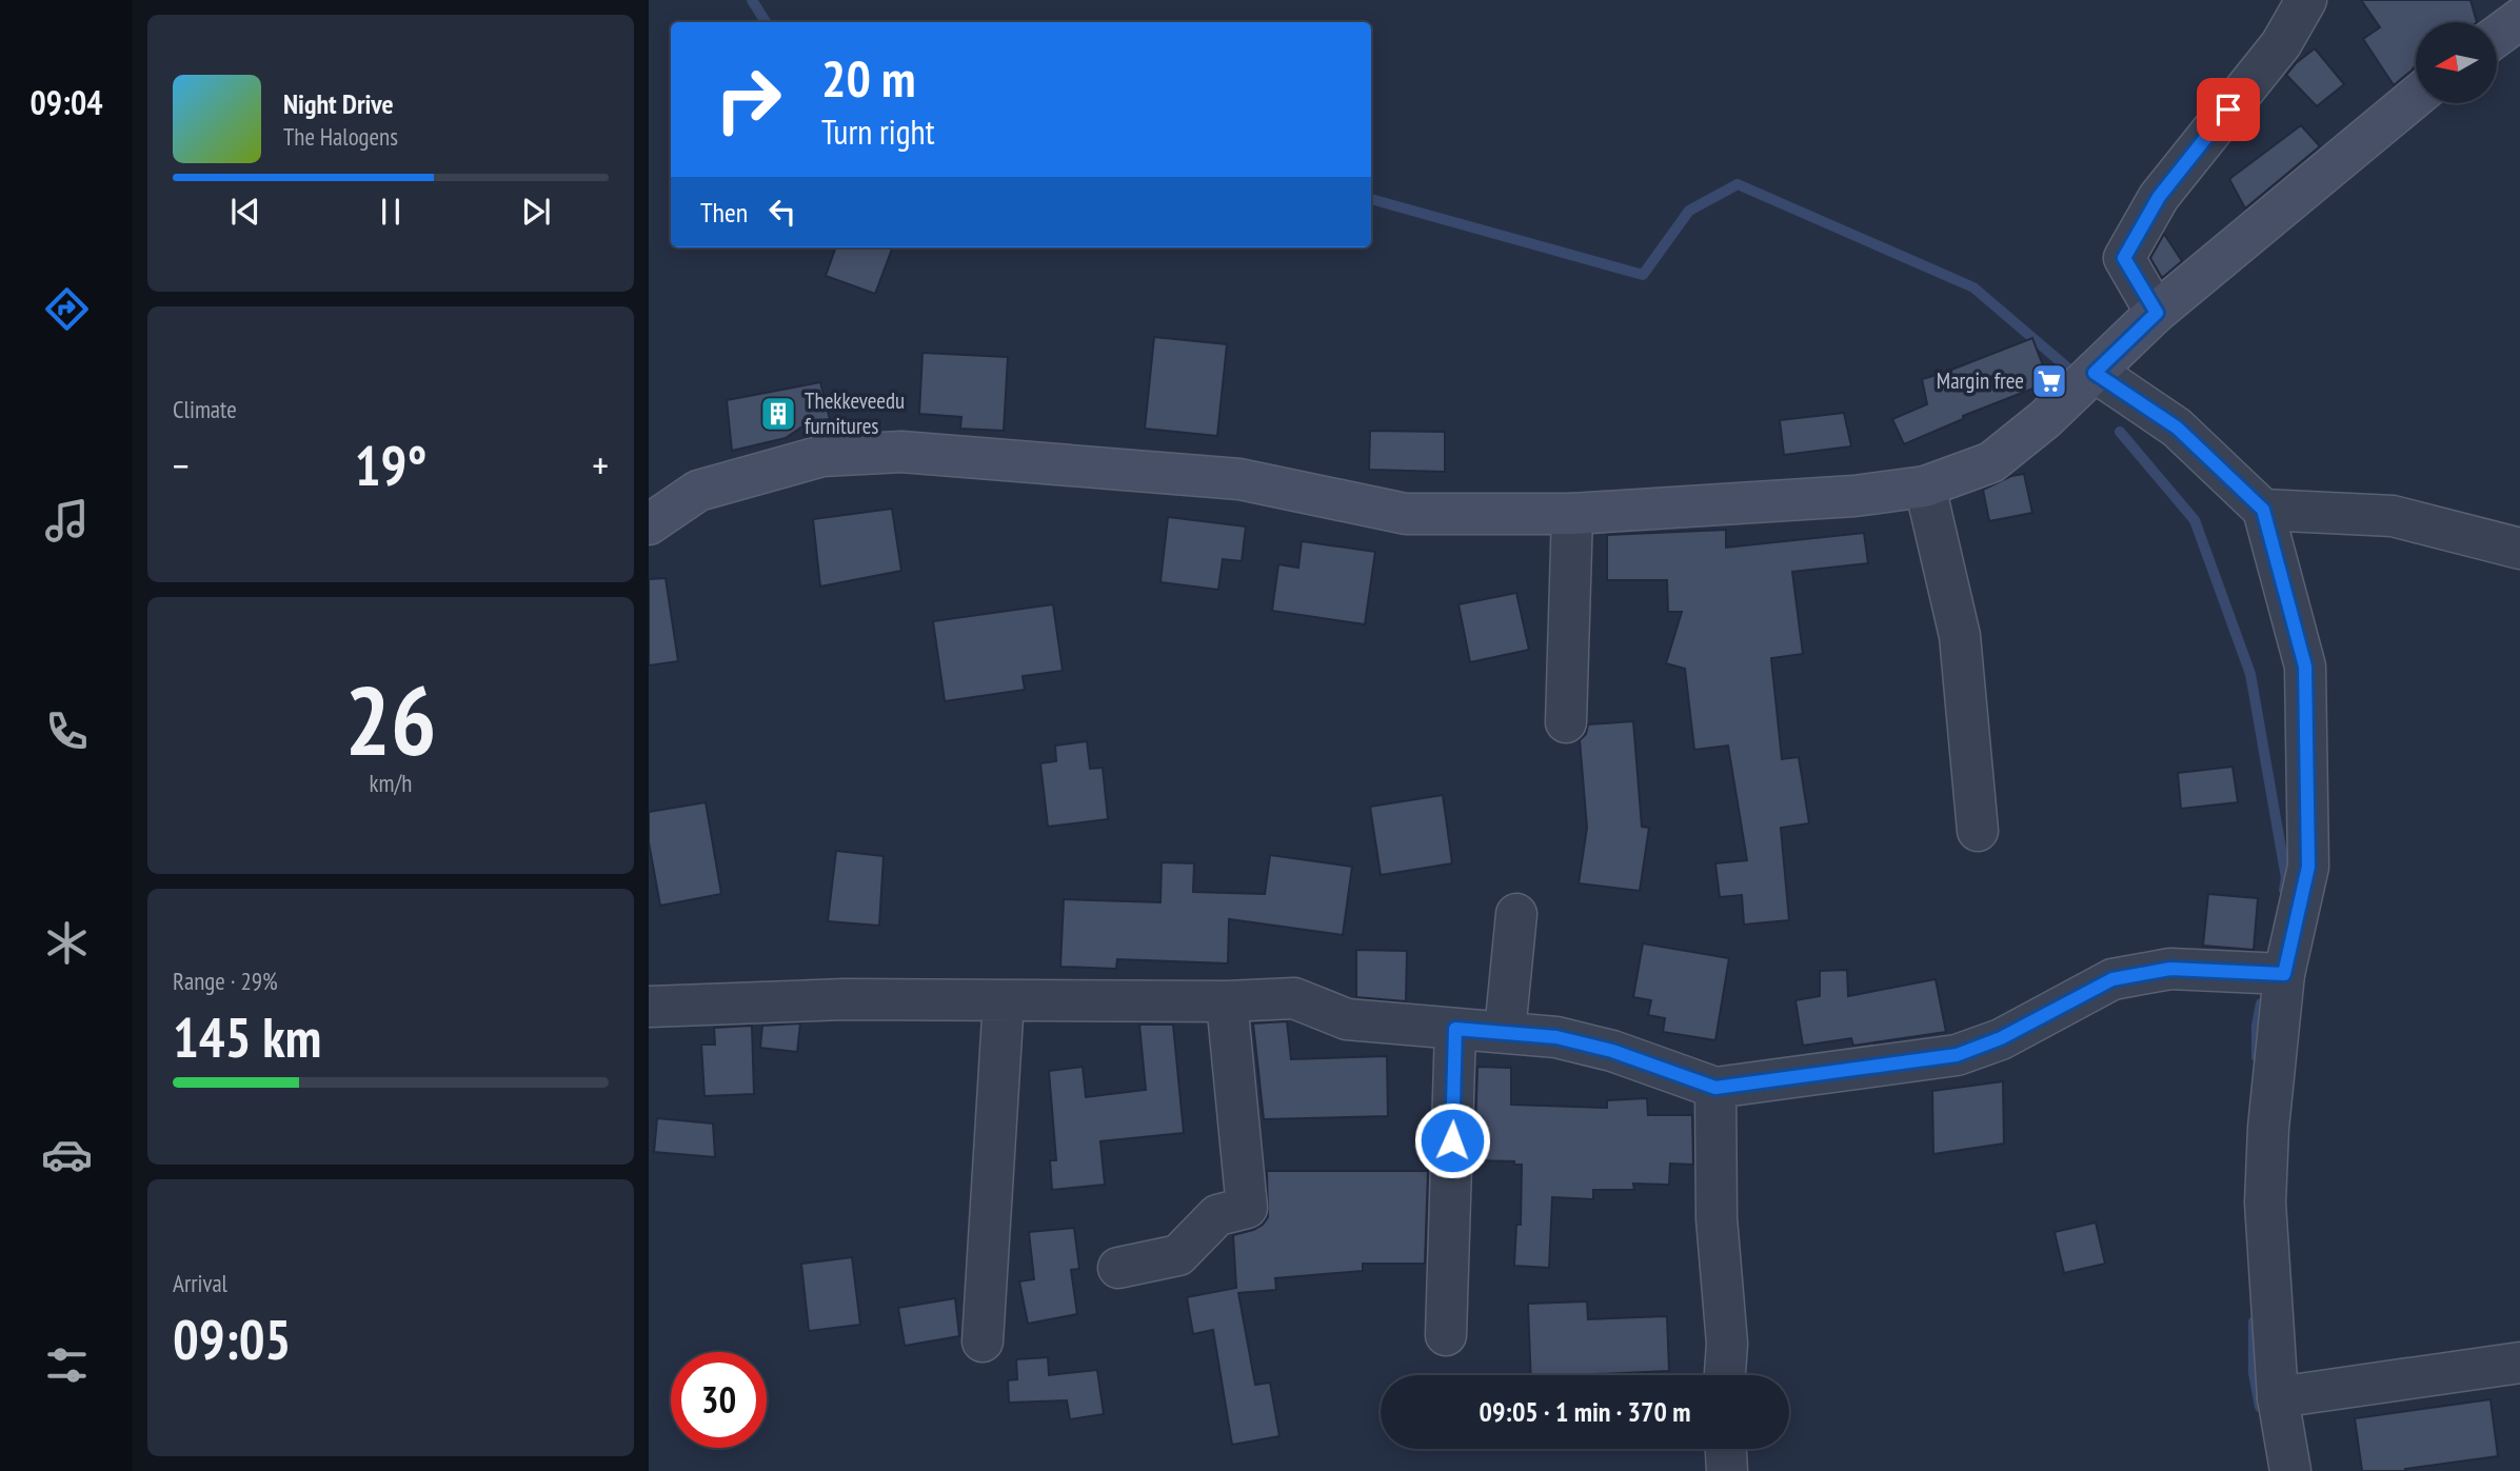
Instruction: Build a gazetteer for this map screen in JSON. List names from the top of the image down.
{
  "places": {
    "supermarket": ["Margin free"],
    "building": ["Thekkeveedu furnitures"]
  },
  "north": "left",
  "page": {
    "tabs": "09:04",
    "turn": ["20 m", "Turn right"],
    "song": ["Night Drive", "The Halogens"],
    "then": "Then",
    "tile": [
      "Climate",
      ["26", "km/h"],
      ["Range · 29%", "145 km"],
      ["Arrival", "09:05"]
    ],
    "heat": ["−", "19°", "+"],
    "limit": "30",
    "trip": "09:05 · 1 min · 370 m"
  }
}
